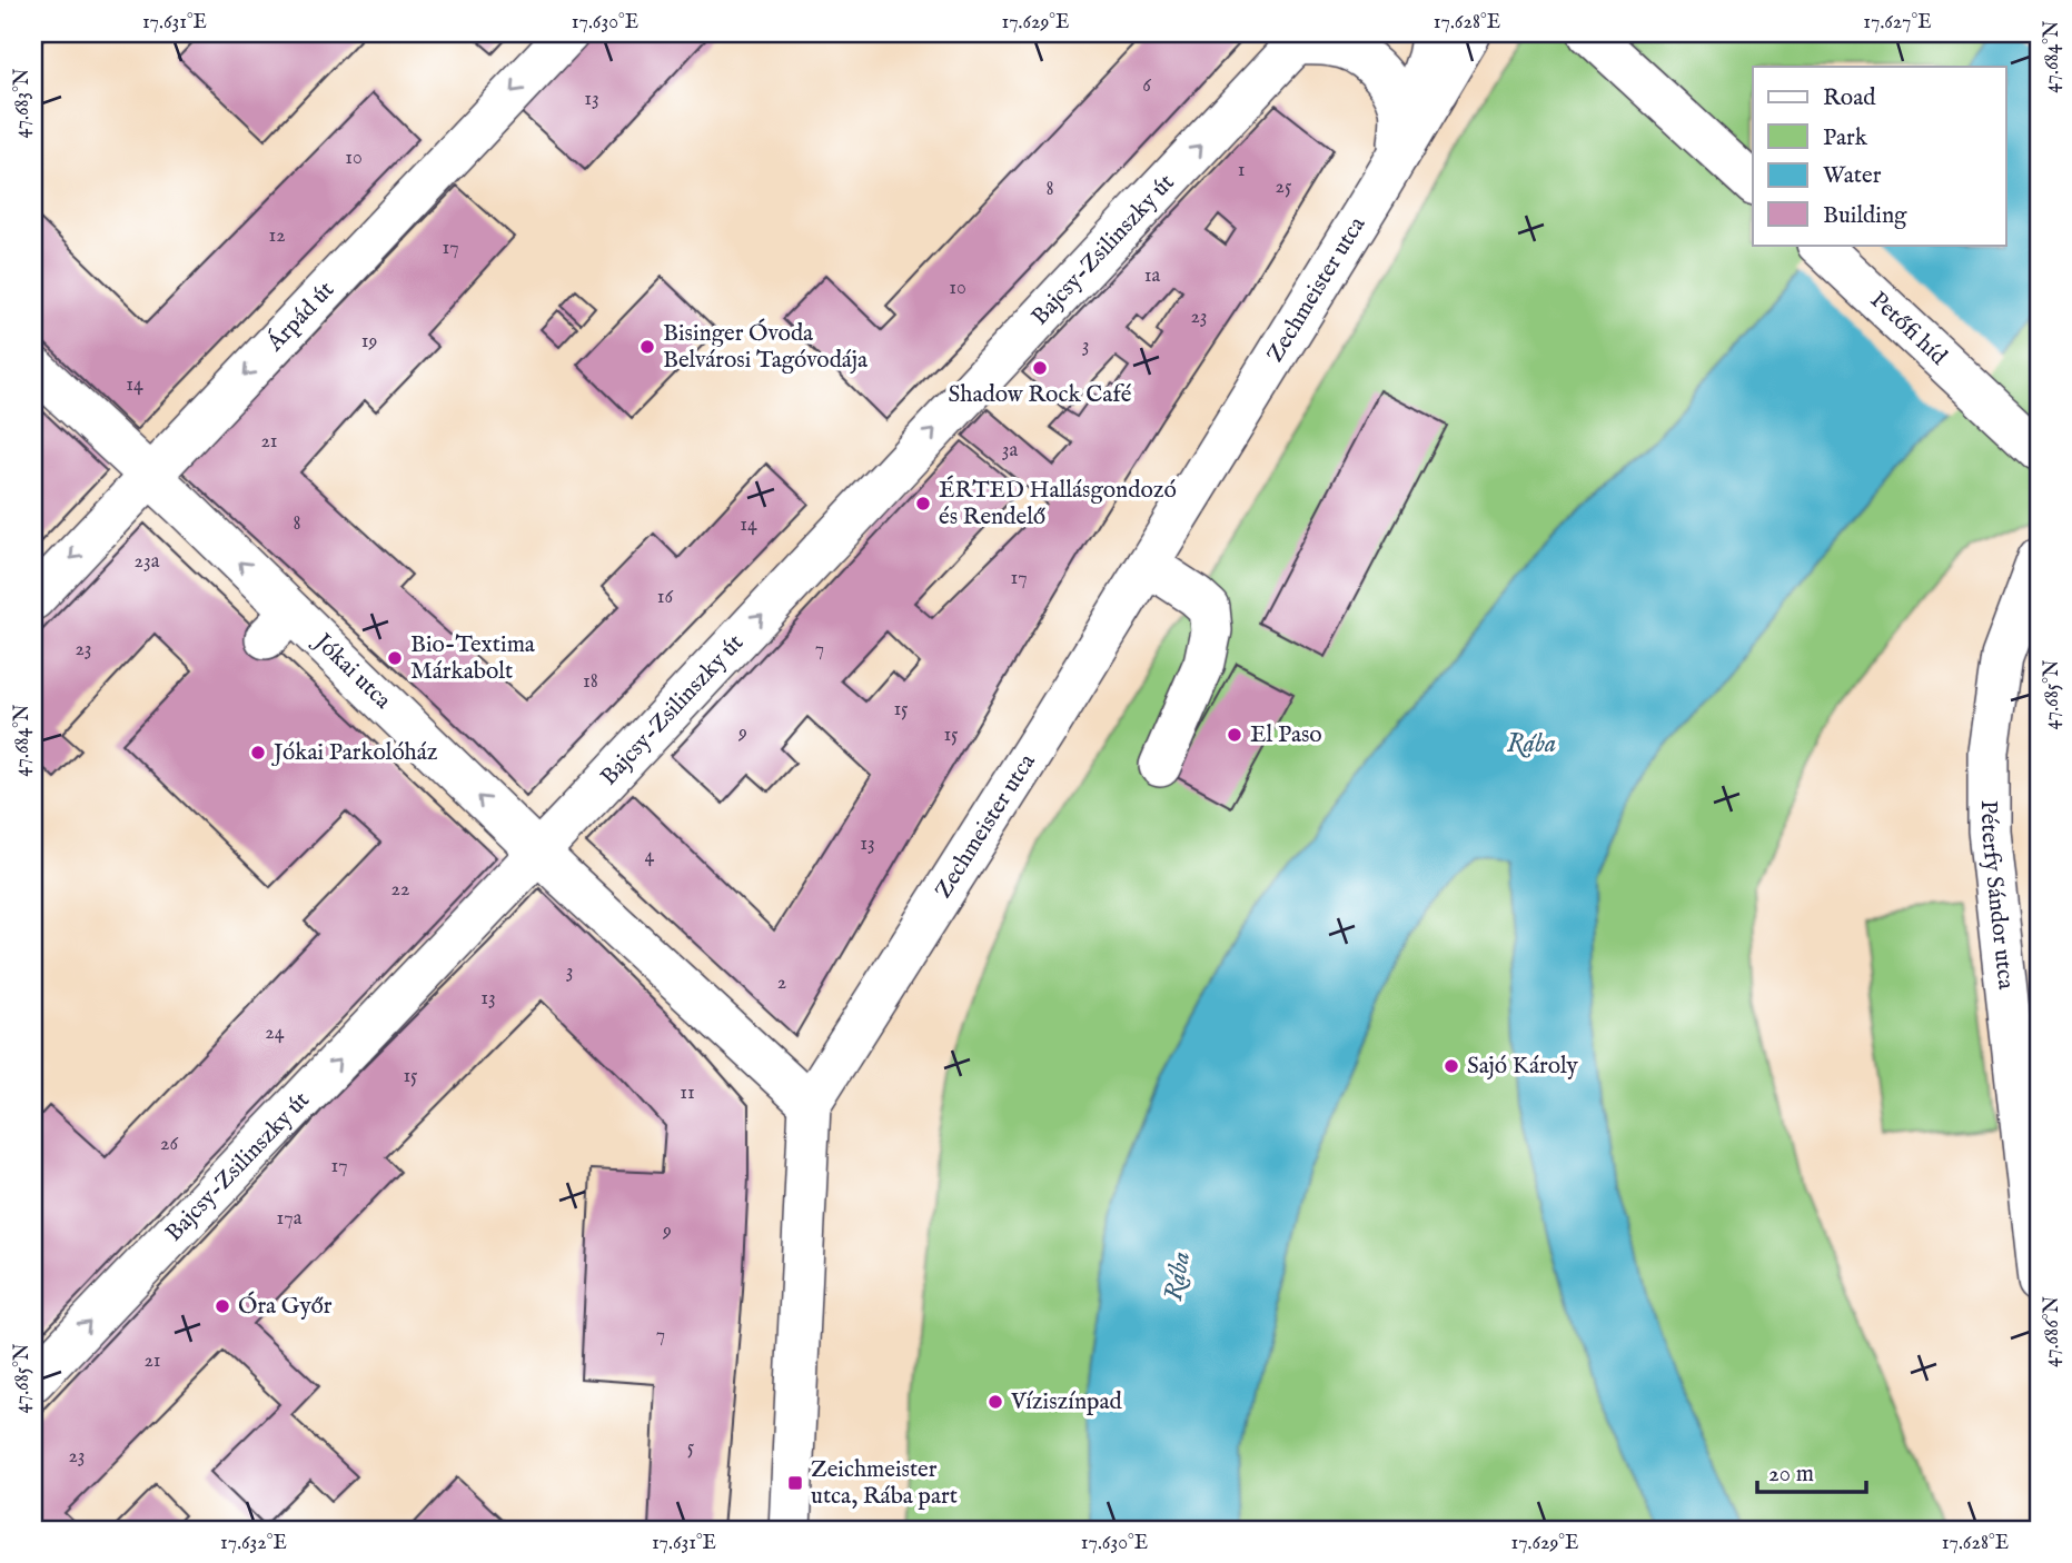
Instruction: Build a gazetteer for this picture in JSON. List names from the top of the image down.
{
  "streets": {
    "street": [
      "Bajcsy-Zsilinszky út",
      "Zechmeister utca",
      "Árpád út",
      "Petőfi híd",
      "Jókai utca",
      "Péterfy Sándor utca"
    ]
  },
  "crossings": [
    ["Bajcsy-Zsilinszky út", "Jókai utca"],
    ["Zechmeister utca", "Jókai utca"],
    ["Árpád út", "Jókai utca"]
  ],
  "one_way": ["Bajcsy-Zsilinszky út", "Árpád út", "Jókai utca"],
  "water": ["Rába"],
  "places": {
    "other": [
      "Bisinger Óvoda Belvárosi Tagóvodája",
      "Shadow Rock Café",
      "ÉRTED Hallásgondozó és Rendelő",
      "Bio-Textima Márkabolt",
      "El Paso",
      "Jókai Parkolóház",
      "Sajó Károly",
      "Óra Győr",
      "Víziszínpad"
    ],
    "transit": ["Zeichmeister utca, Rába part"]
  },
  "house_numbers": [
    "6",
    "13",
    "10",
    "1",
    "25",
    "8",
    "12",
    "17",
    "1a",
    "10",
    "23",
    "19",
    "3",
    "14",
    "21",
    "3a",
    "8",
    "14",
    "23a",
    "17",
    "16",
    "23",
    "7",
    "18",
    "15",
    "9",
    "15",
    "13",
    "4",
    "22",
    "3",
    "2",
    "13",
    "24",
    "15",
    "11",
    "26",
    "17",
    "17a",
    "9",
    "7",
    "21",
    "5",
    "23"
  ],
  "legend": [
    "Road",
    "Park",
    "Water",
    "Building"
  ],
  "scale_bar": "20 m",
  "coordinates": [
    "17.631°E",
    "17.630°E",
    "17.629°E",
    "17.628°E",
    "17.627°E",
    "47.684°N",
    "47.683°N",
    "47.685°N",
    "47.686°N",
    "17.632°E"
  ]
}
